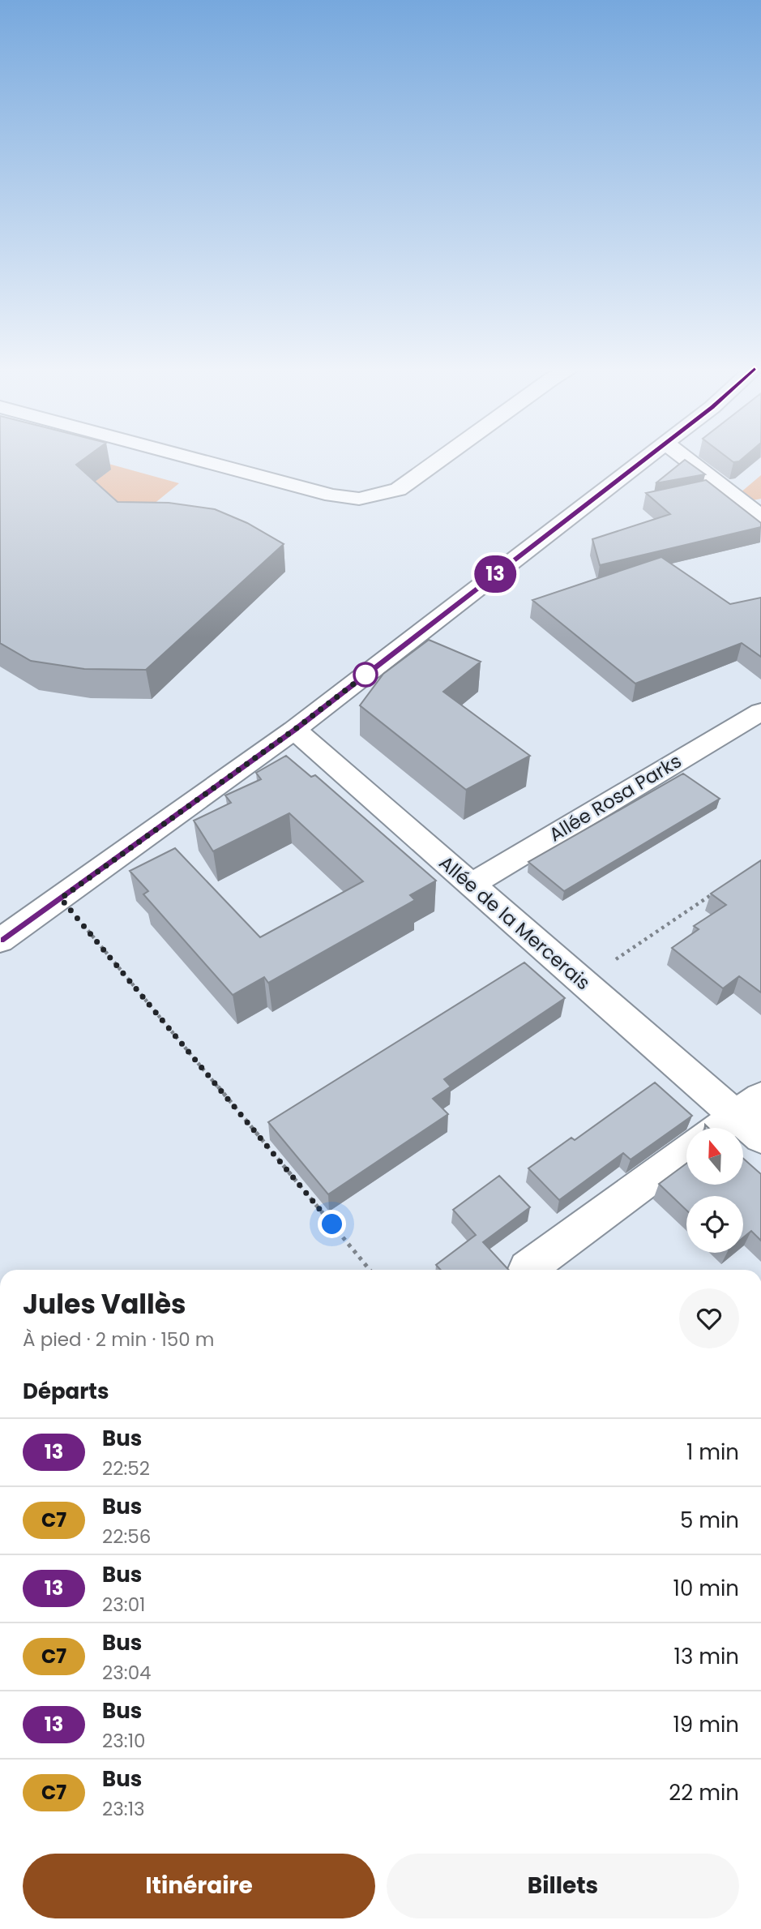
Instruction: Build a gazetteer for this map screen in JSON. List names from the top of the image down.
{
  "streets": {
    "street": ["Allée Rosa Parks", "Allée de la Mercerais"]
  },
  "crossings": [
    ["Allée Rosa Parks", "Allée de la Mercerais"]
  ],
  "lines": ["bus line 13"],
  "north": "top",
  "page": {
    "on_map": "13",
    "heading": [
      ["Jules Vallès", "À pied · 2 min · 150 m"],
      "Départs"
    ],
    "list": [
      {
        "mark": "13",
        "name": "Bus",
        "note": "22:52",
        "value": "1 min"
      },
      {
        "mark": "C7",
        "name": "Bus",
        "note": "22:56",
        "value": "5 min"
      },
      {
        "mark": "13",
        "name": "Bus",
        "note": "23:01",
        "value": "10 min"
      },
      {
        "mark": "C7",
        "name": "Bus",
        "note": "23:04",
        "value": "13 min"
      },
      {
        "mark": "13",
        "name": "Bus",
        "note": "23:10",
        "value": "19 min"
      },
      {
        "mark": "C7",
        "name": "Bus",
        "note": "23:13",
        "value": "22 min"
      }
    ],
    "buttons": ["Itinéraire", "Billets"]
  }
}
